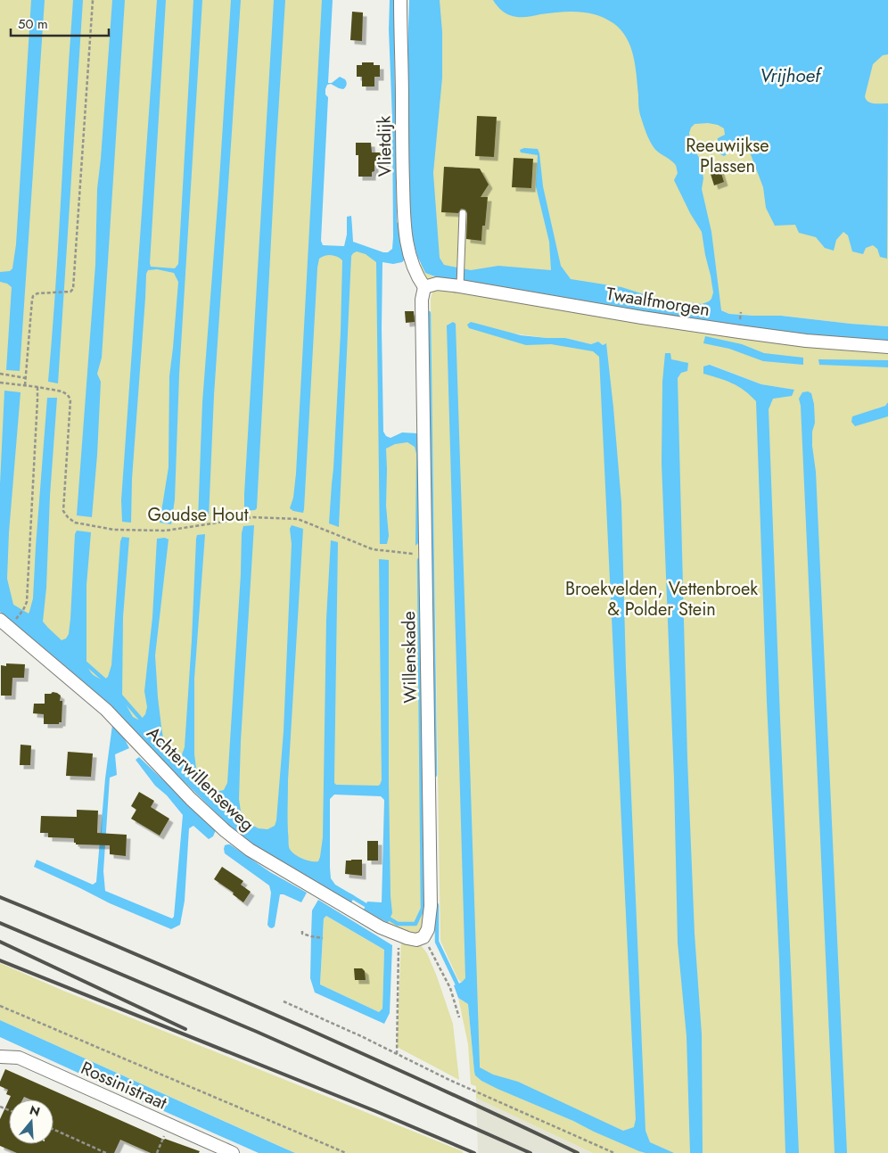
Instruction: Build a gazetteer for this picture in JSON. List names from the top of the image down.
{
  "streets": {
    "street": [
      "Vlietdijk",
      "Twaalfmorgen",
      "Willenskade",
      "Achterwillenseweg",
      "Rossinistraat"
    ]
  },
  "crossings": [
    ["Vlietdijk", "Twaalfmorgen"],
    ["Vlietdijk", "Willenskade"],
    ["Twaalfmorgen", "Willenskade"],
    ["Willenskade", "Achterwillenseweg"]
  ],
  "water": ["Vrijhoef"],
  "parks": ["Reeuwijkse Plassen", "Goudse Hout", "Broekvelden, Vettenbroek & Polder Stein"],
  "scale_bar": "50 m",
  "north": "top"
}
